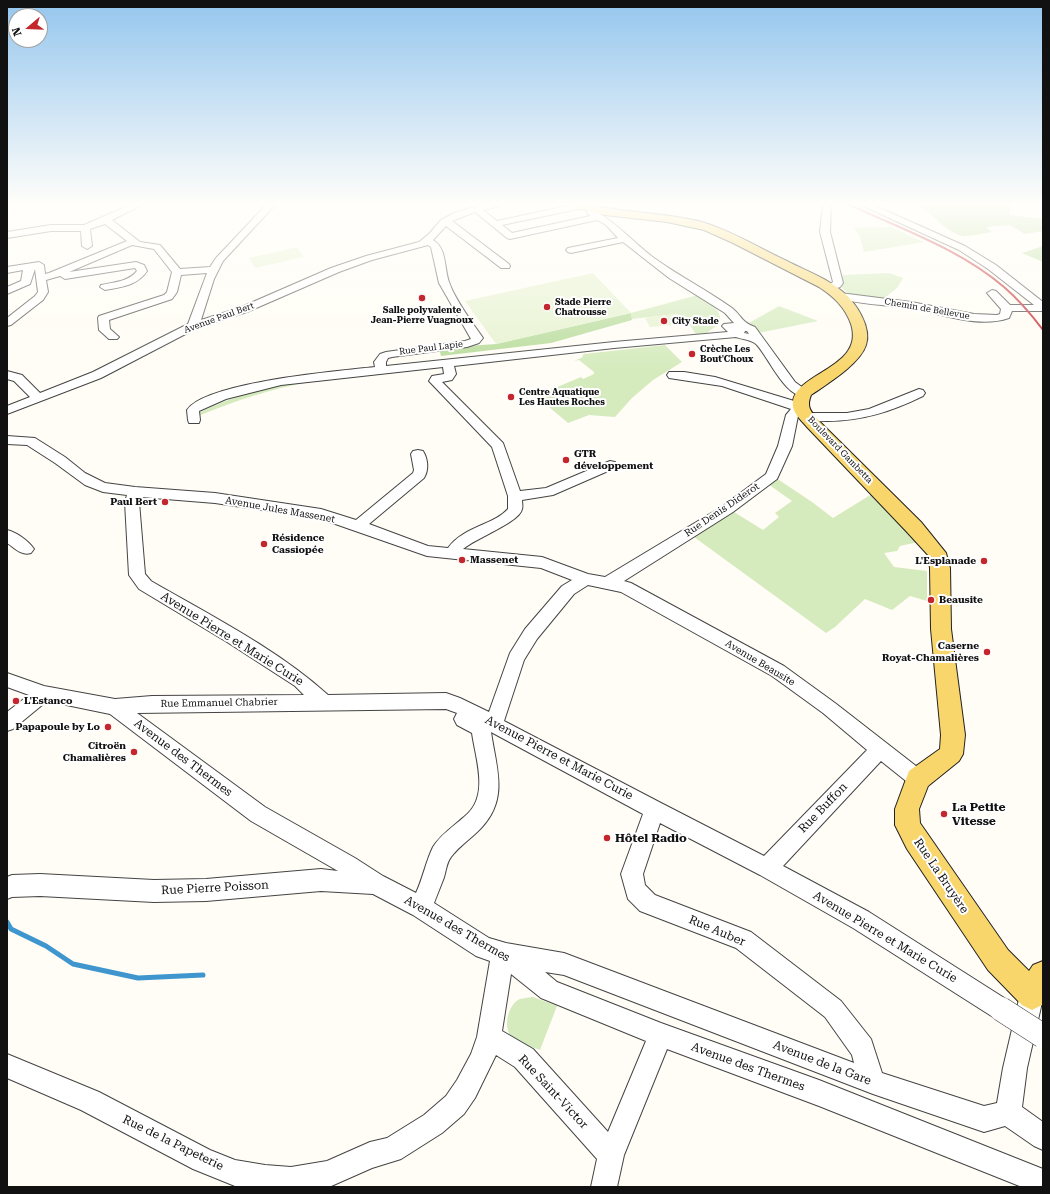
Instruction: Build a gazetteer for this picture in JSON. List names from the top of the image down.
{
  "streets": {
    "main road": ["Boulevard Gambetta", "Rue La Bruyère"],
    "street": [
      "Chemin de Bellevue",
      "Avenue Paul Bert",
      "Rue Paul Lapie",
      "Avenue Jules Massenet",
      "Rue Denis Diderot",
      "Avenue Pierre et Marie Curie",
      "Avenue Beausite",
      "Rue Emmanuel Chabrier",
      "Avenue des Thermes",
      "Rue Buffon",
      "Rue Pierre Poisson",
      "Rue Auber",
      "Avenue de la Gare",
      "Rue Saint-Victor",
      "Rue de la Papeterie"
    ]
  },
  "crossings": [
    ["Boulevard Gambetta", "Rue Denis Diderot"],
    ["Boulevard Gambetta", "Avenue Beausite"],
    ["Boulevard Gambetta", "Rue La Bruyère"],
    ["Avenue Jules Massenet", "Rue Denis Diderot"],
    ["Avenue Jules Massenet", "Avenue Pierre et Marie Curie"],
    ["Avenue Jules Massenet", "Avenue Beausite"],
    ["Rue Denis Diderot", "Avenue Beausite"],
    ["Avenue Pierre et Marie Curie", "Rue Emmanuel Chabrier"],
    ["Avenue Pierre et Marie Curie", "Rue Buffon"],
    ["Avenue Pierre et Marie Curie", "Rue Auber"],
    ["Avenue Beausite", "Rue Buffon"],
    ["Avenue Beausite", "Rue La Bruyère"],
    ["Rue Emmanuel Chabrier", "Avenue des Thermes"],
    ["Avenue des Thermes", "Rue Pierre Poisson"],
    ["Avenue des Thermes", "Avenue de la Gare"],
    ["Avenue des Thermes", "Rue de la Papeterie"],
    ["Rue Auber", "Avenue de la Gare"],
    ["Avenue de la Gare", "Rue de la Papeterie"],
    ["Rue Saint-Victor", "Rue de la Papeterie"]
  ],
  "places": [
    "Salle polyvalente Jean-Pierre Vuagnoux",
    "Stade Pierre Chatrousse",
    "City Stade",
    "Crèche Les Bout'Choux",
    "Centre Aquatique Les Hautes Roches",
    "GTR développement",
    "Paul Bert",
    "Résidence Cassiopée",
    "Massenet",
    "L'Esplanade",
    "Beausite",
    "Caserne Royat-Chamalières",
    "L'Estanco",
    "Papapoule by Lo",
    "Citroën Chamalières",
    "La Petite Vitesse",
    "Hôtel Radio"
  ],
  "north": "left"
}
